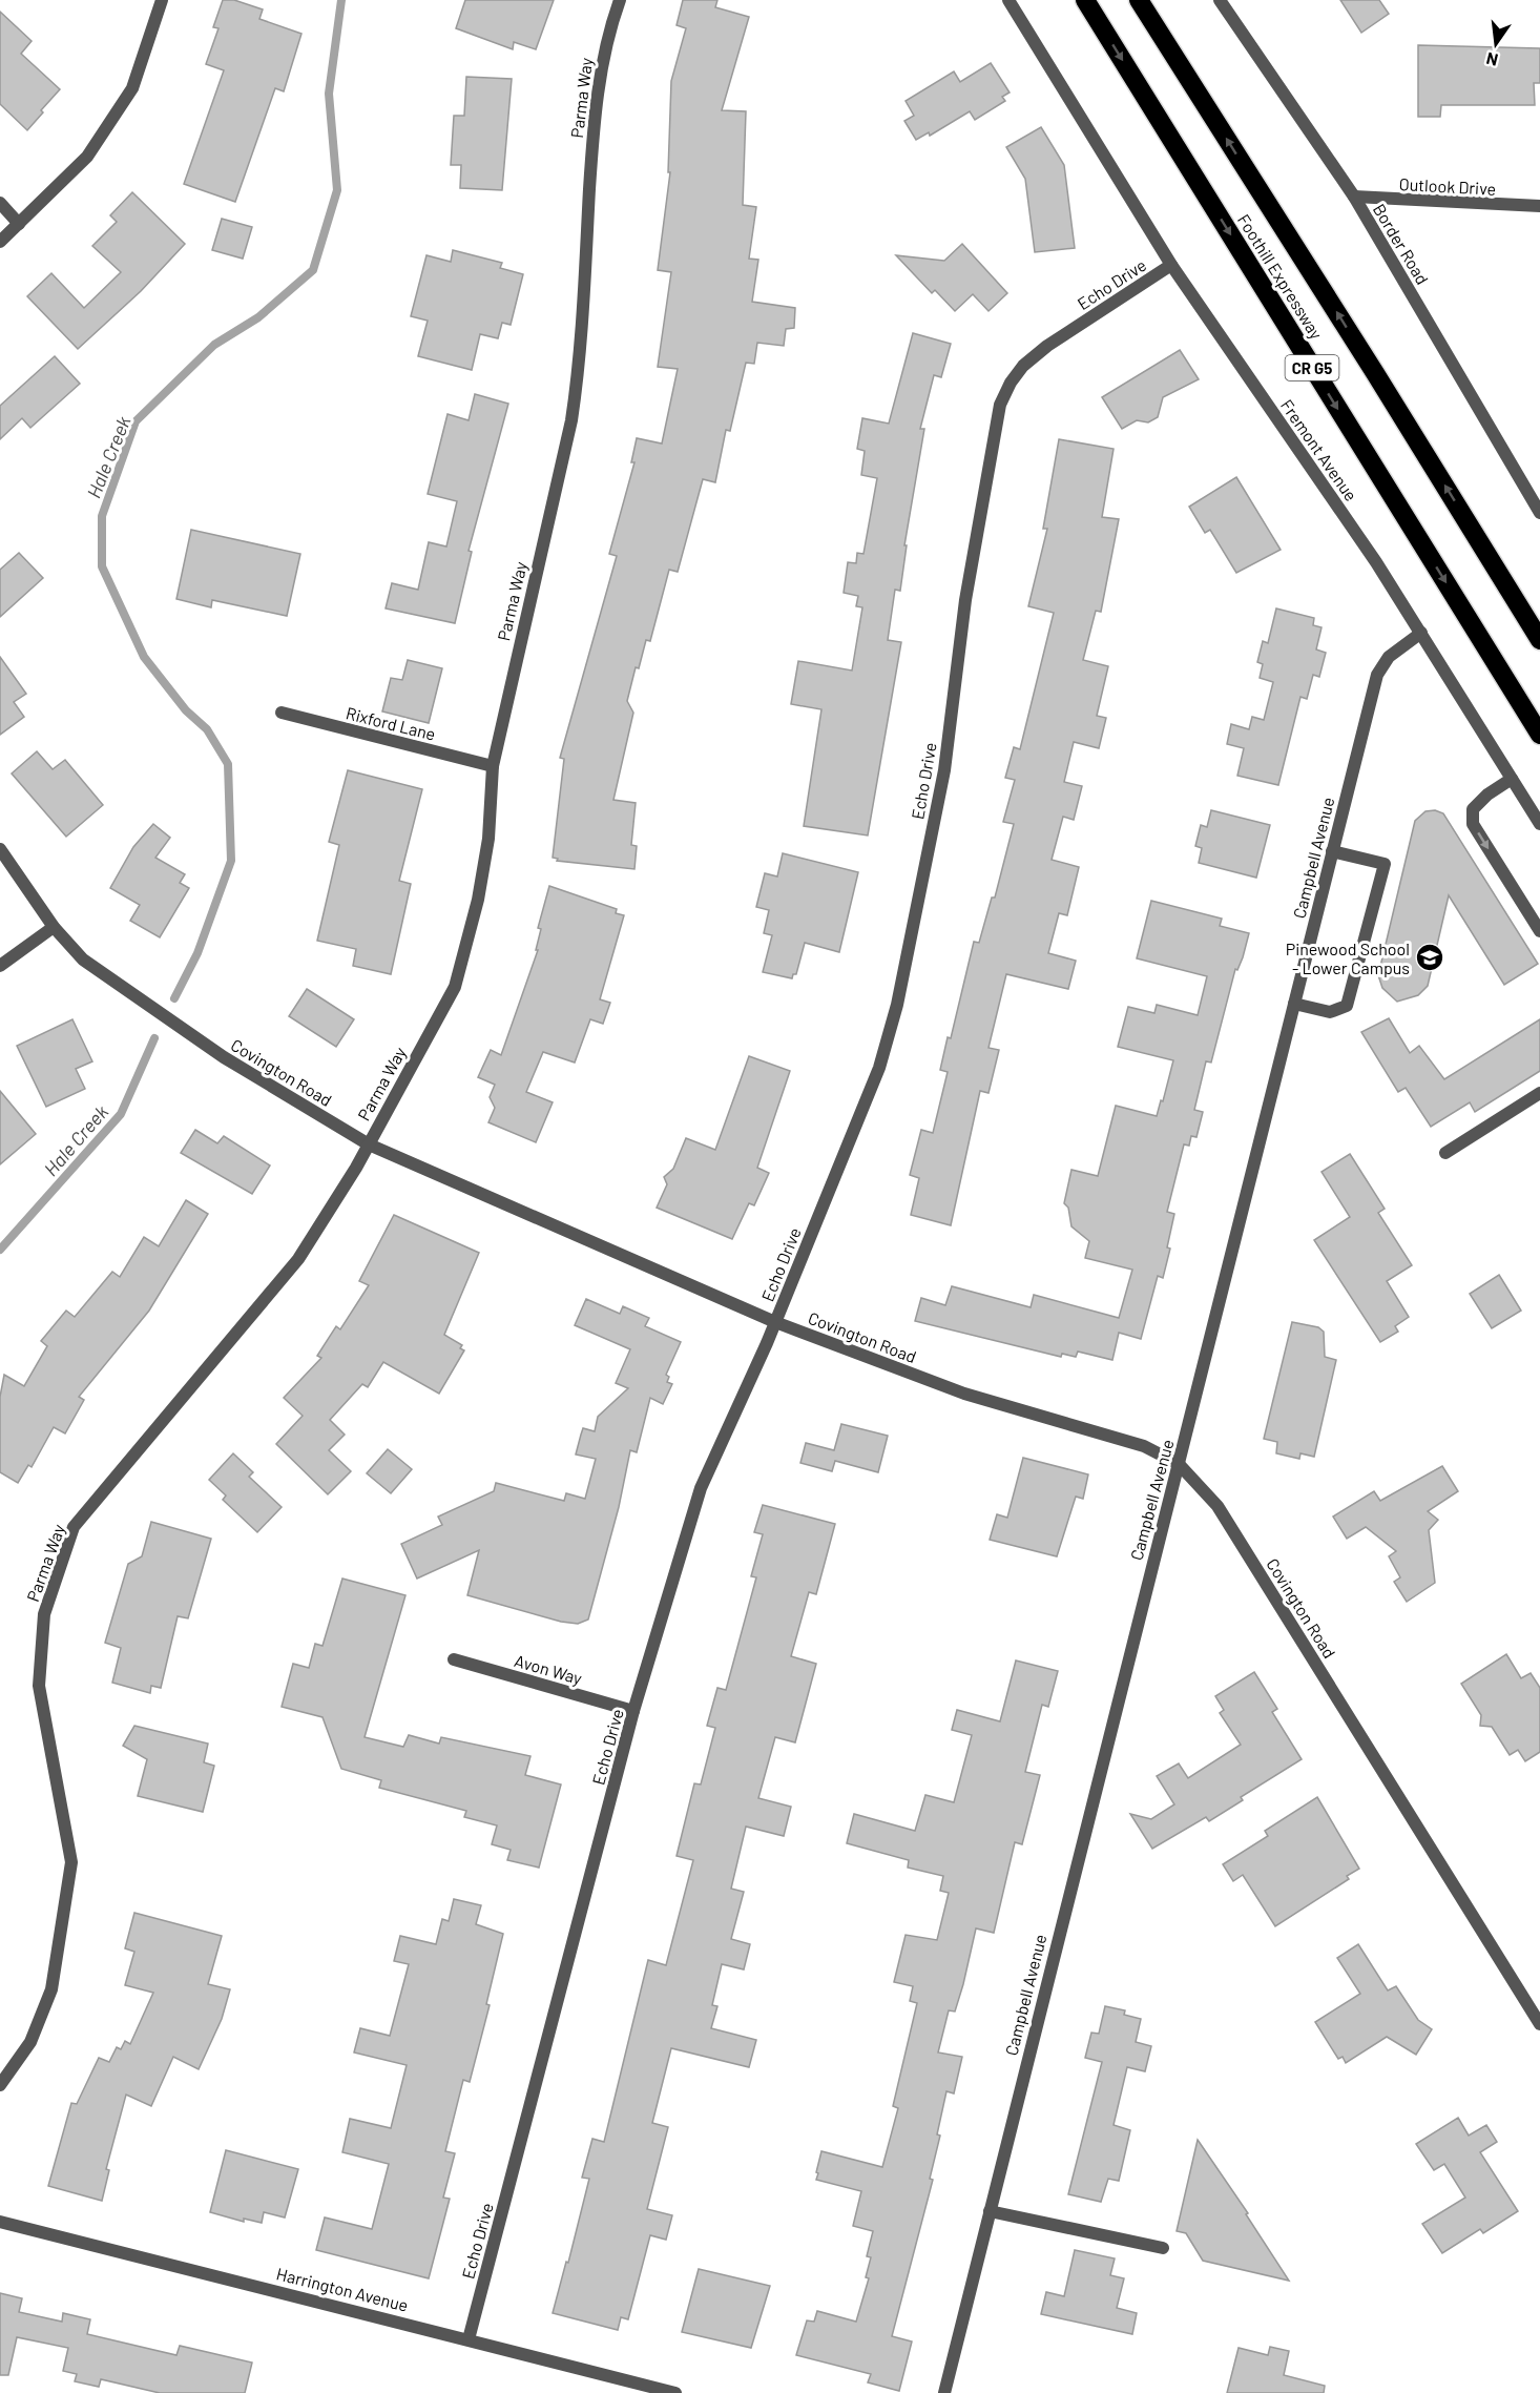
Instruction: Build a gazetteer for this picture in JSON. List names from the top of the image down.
{
  "streets": {
    "highway": ["Foothill Expressway", "CR G5"],
    "street": [
      "Parma Way",
      "Outlook Drive",
      "Border Road",
      "Echo Drive",
      "Fremont Avenue",
      "Rixford Lane",
      "Campbell Avenue",
      "Covington Road",
      "Avon Way",
      "Harrington Avenue"
    ]
  },
  "crossings": [
    ["Parma Way", "Rixford Lane"],
    ["Parma Way", "Covington Road"],
    ["Outlook Drive", "Border Road"],
    ["Echo Drive", "Fremont Avenue"],
    ["Echo Drive", "Covington Road"],
    ["Echo Drive", "Avon Way"],
    ["Echo Drive", "Harrington Avenue"],
    ["Fremont Avenue", "Campbell Avenue"],
    ["Campbell Avenue", "Covington Road"]
  ],
  "water": ["Hale Creek"],
  "places": {
    "school or university": ["Pinewood School - Lower Campus"]
  },
  "north": "bottom"
}
